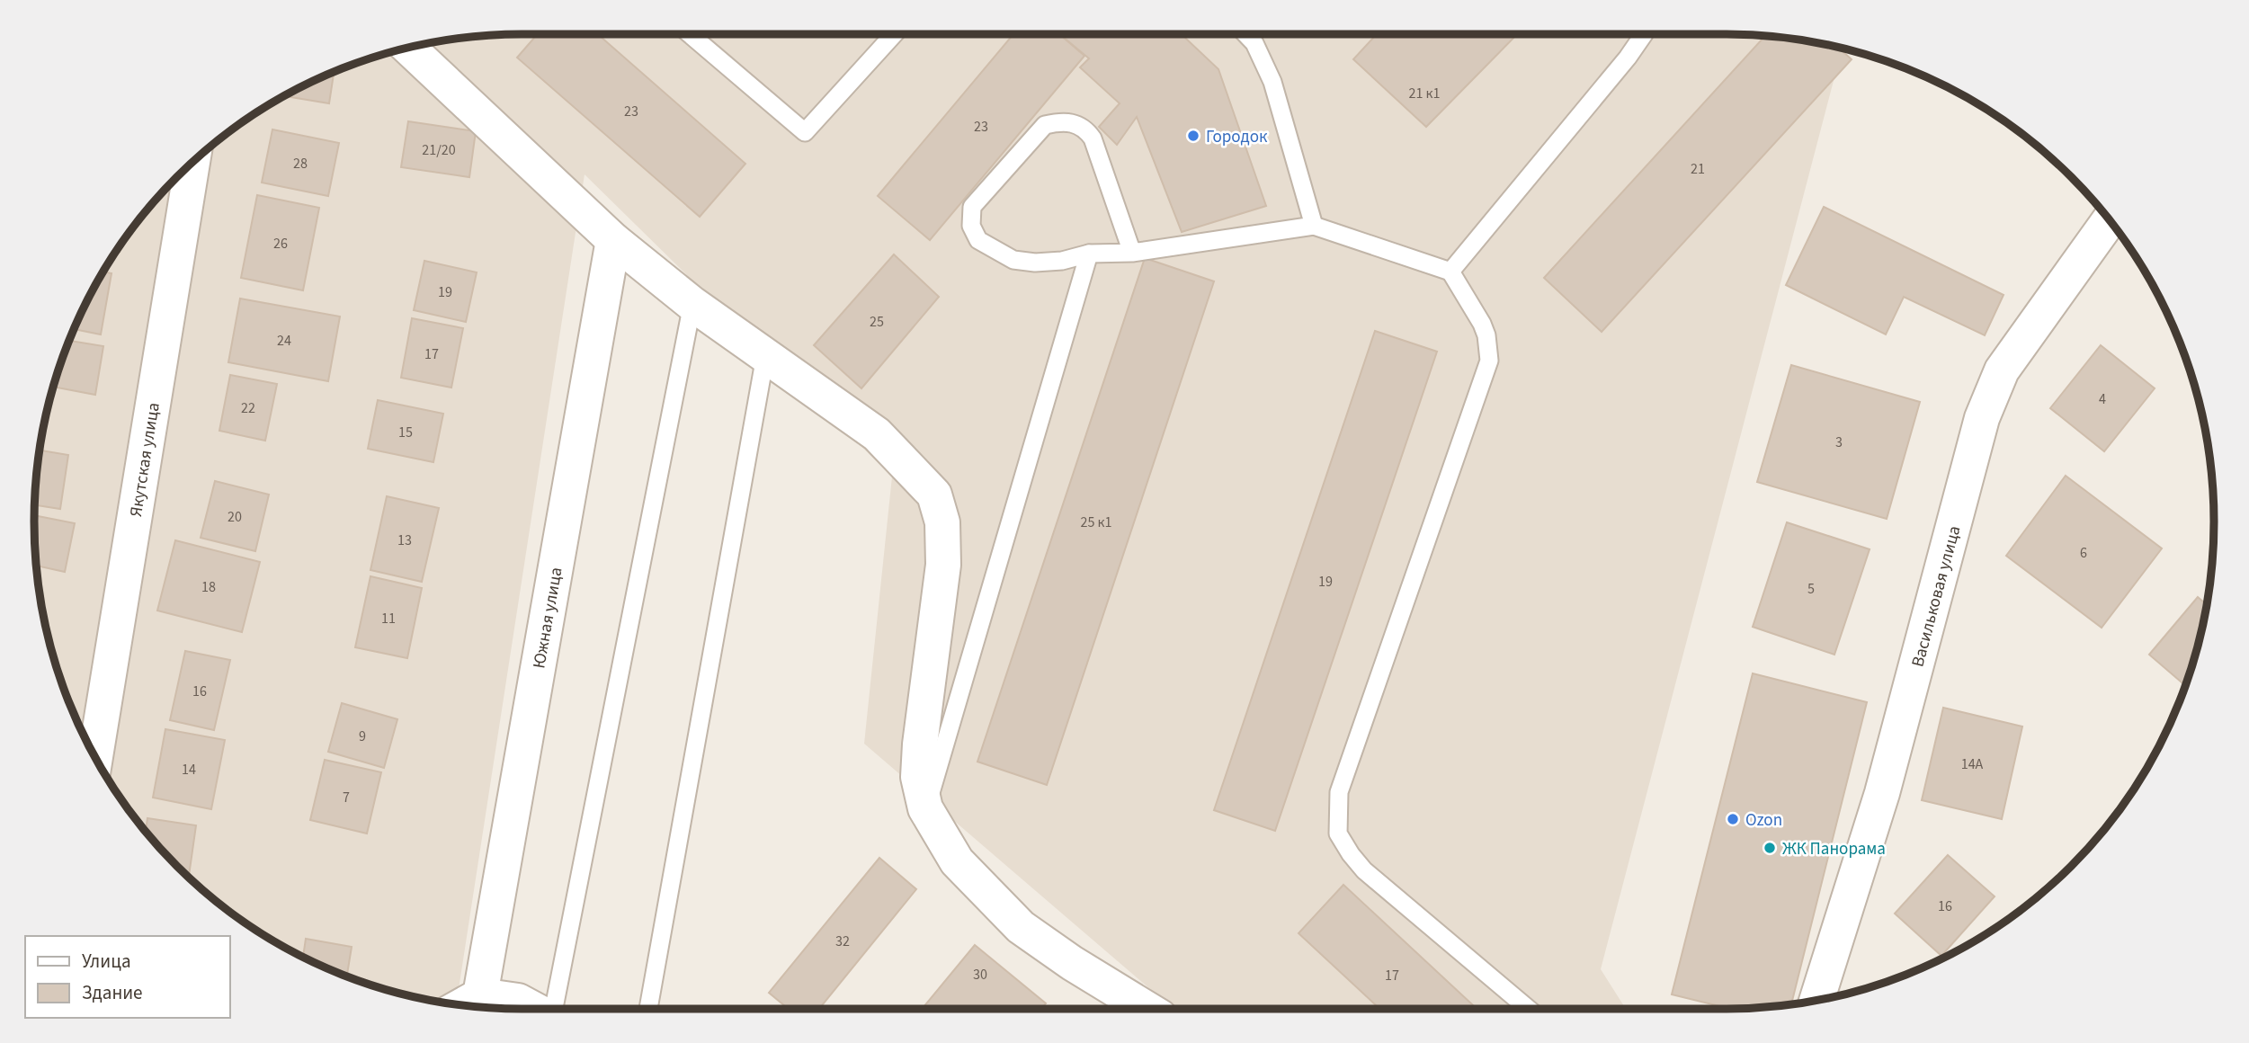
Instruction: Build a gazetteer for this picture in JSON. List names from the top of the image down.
{
  "streets": {
    "street": ["Якутская улица", "Васильковая улица", "Южная улица"]
  },
  "places": ["Городок", "Ozon", "ЖК Панорама"],
  "house_numbers": [
    "21 к1",
    "23",
    "23",
    "21/20",
    "28",
    "21",
    "26",
    "19",
    "25",
    "24",
    "17",
    "4",
    "22",
    "15",
    "3",
    "20",
    "25 к1",
    "13",
    "6",
    "19",
    "18",
    "5",
    "11",
    "16",
    "9",
    "14А",
    "14",
    "7",
    "16",
    "32",
    "30",
    "17"
  ],
  "legend": ["Улица", "Здание"]
}
